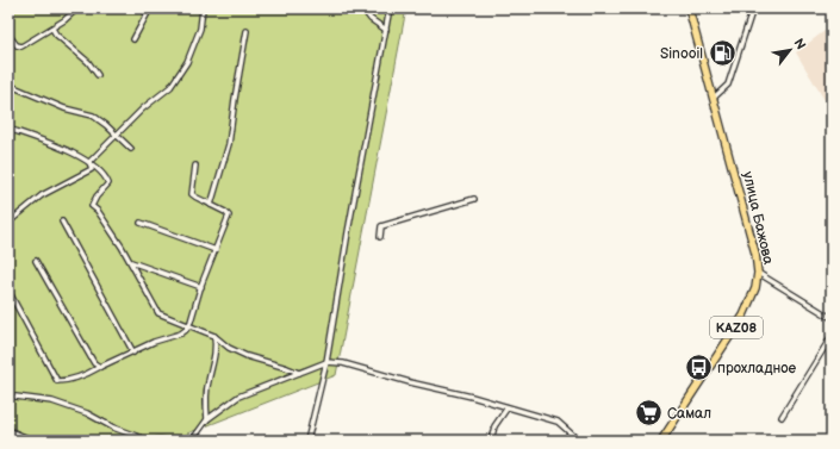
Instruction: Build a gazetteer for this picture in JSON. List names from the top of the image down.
{
  "streets": {
    "highway": ["улица Бажова", "KAZ08"]
  },
  "places": {
    "fuel station": ["Sinooil"],
    "bus stop": ["прохладное"],
    "supermarket": ["Самал"]
  },
  "north": "top right"
}
